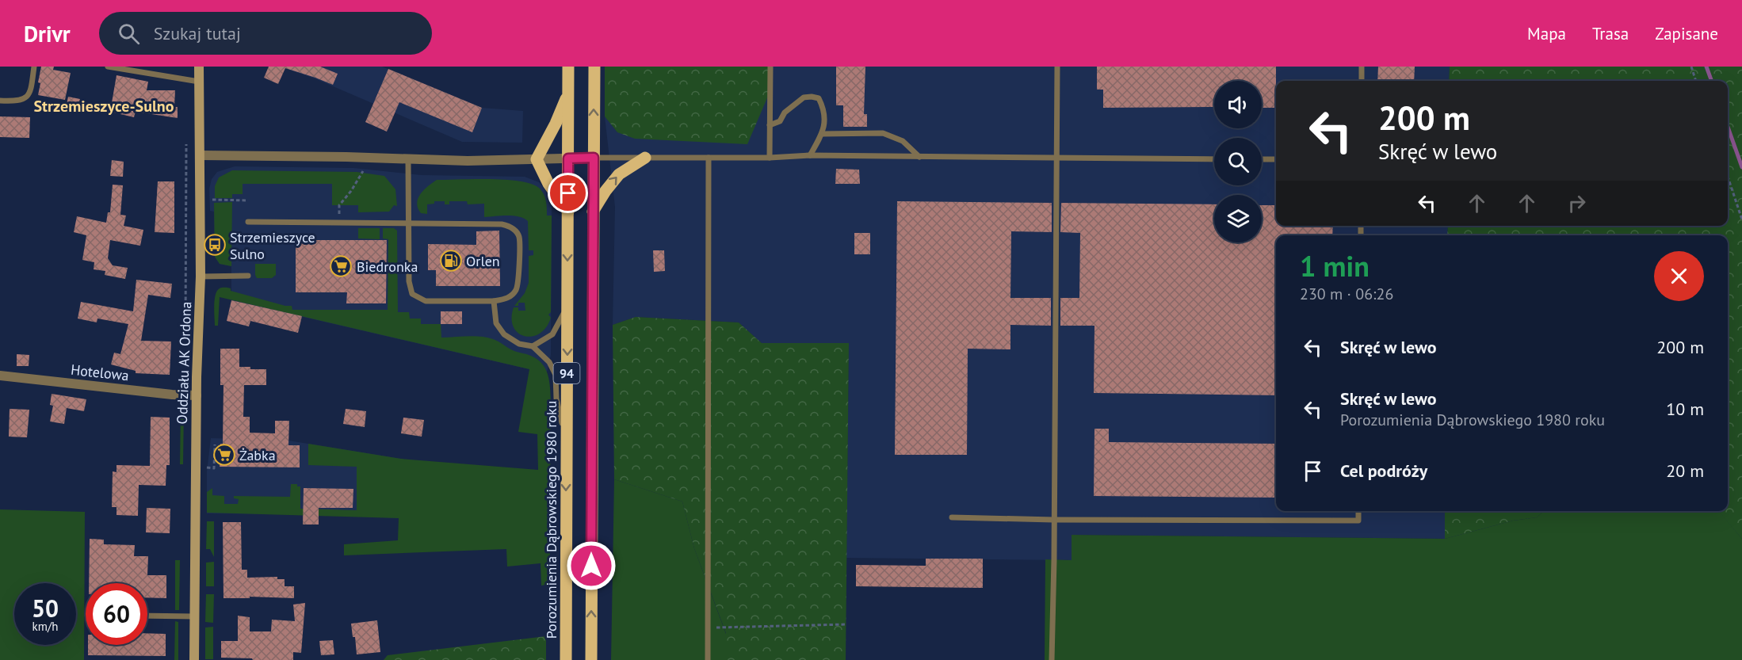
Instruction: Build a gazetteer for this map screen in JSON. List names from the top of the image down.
{
  "streets": {
    "main road": ["94", "Porozumienia Dąbrowskiego 1980 roku"],
    "street": ["Oddziału AK Ordona", "Hotelowa"]
  },
  "crossings": [
    ["Oddziału AK Ordona", "Hotelowa"]
  ],
  "districts": ["Strzemieszyce-Sulno"],
  "places": {
    "bus stop": ["Strzemieszyce Sulno"],
    "fuel station": ["Orlen"],
    "supermarket": ["Biedronka", "Żabka"]
  },
  "page": {
    "header": "Drivr",
    "search": "Szukaj tutaj",
    "nav": ["Mapa", "Trasa", "Zapisane"],
    "turn": ["200 m", "Skręć w lewo"],
    "heading": ["1 min", "230 m · 06:26"],
    "list": [
      {
        "name": "Skręć w lewo",
        "value": "200 m"
      },
      {
        "name": "Skręć w lewo",
        "note": "Porozumienia Dąbrowskiego 1980 roku",
        "value": "10 m"
      },
      {
        "name": "Cel podróży",
        "value": "20 m"
      }
    ],
    "speed": "50 km/h",
    "limit": "60"
  }
}
